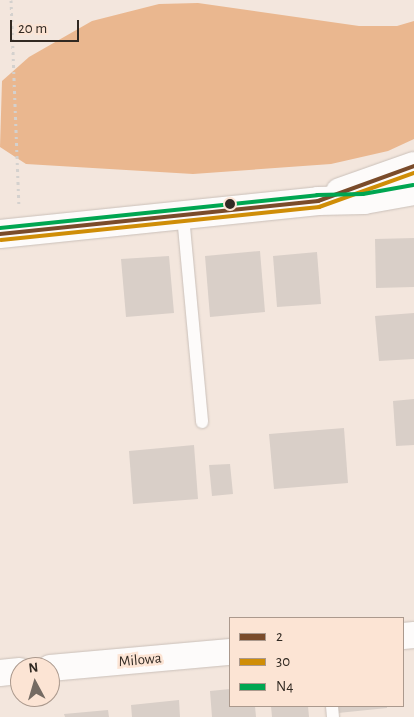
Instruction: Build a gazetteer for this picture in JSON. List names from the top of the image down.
{
  "streets": {
    "street": ["Milowa"]
  },
  "lines": ["transit line 2", "transit line 30", "transit line N4"],
  "legend": ["2", "30", "N4"],
  "scale_bar": "20 m",
  "north": "top"
}
